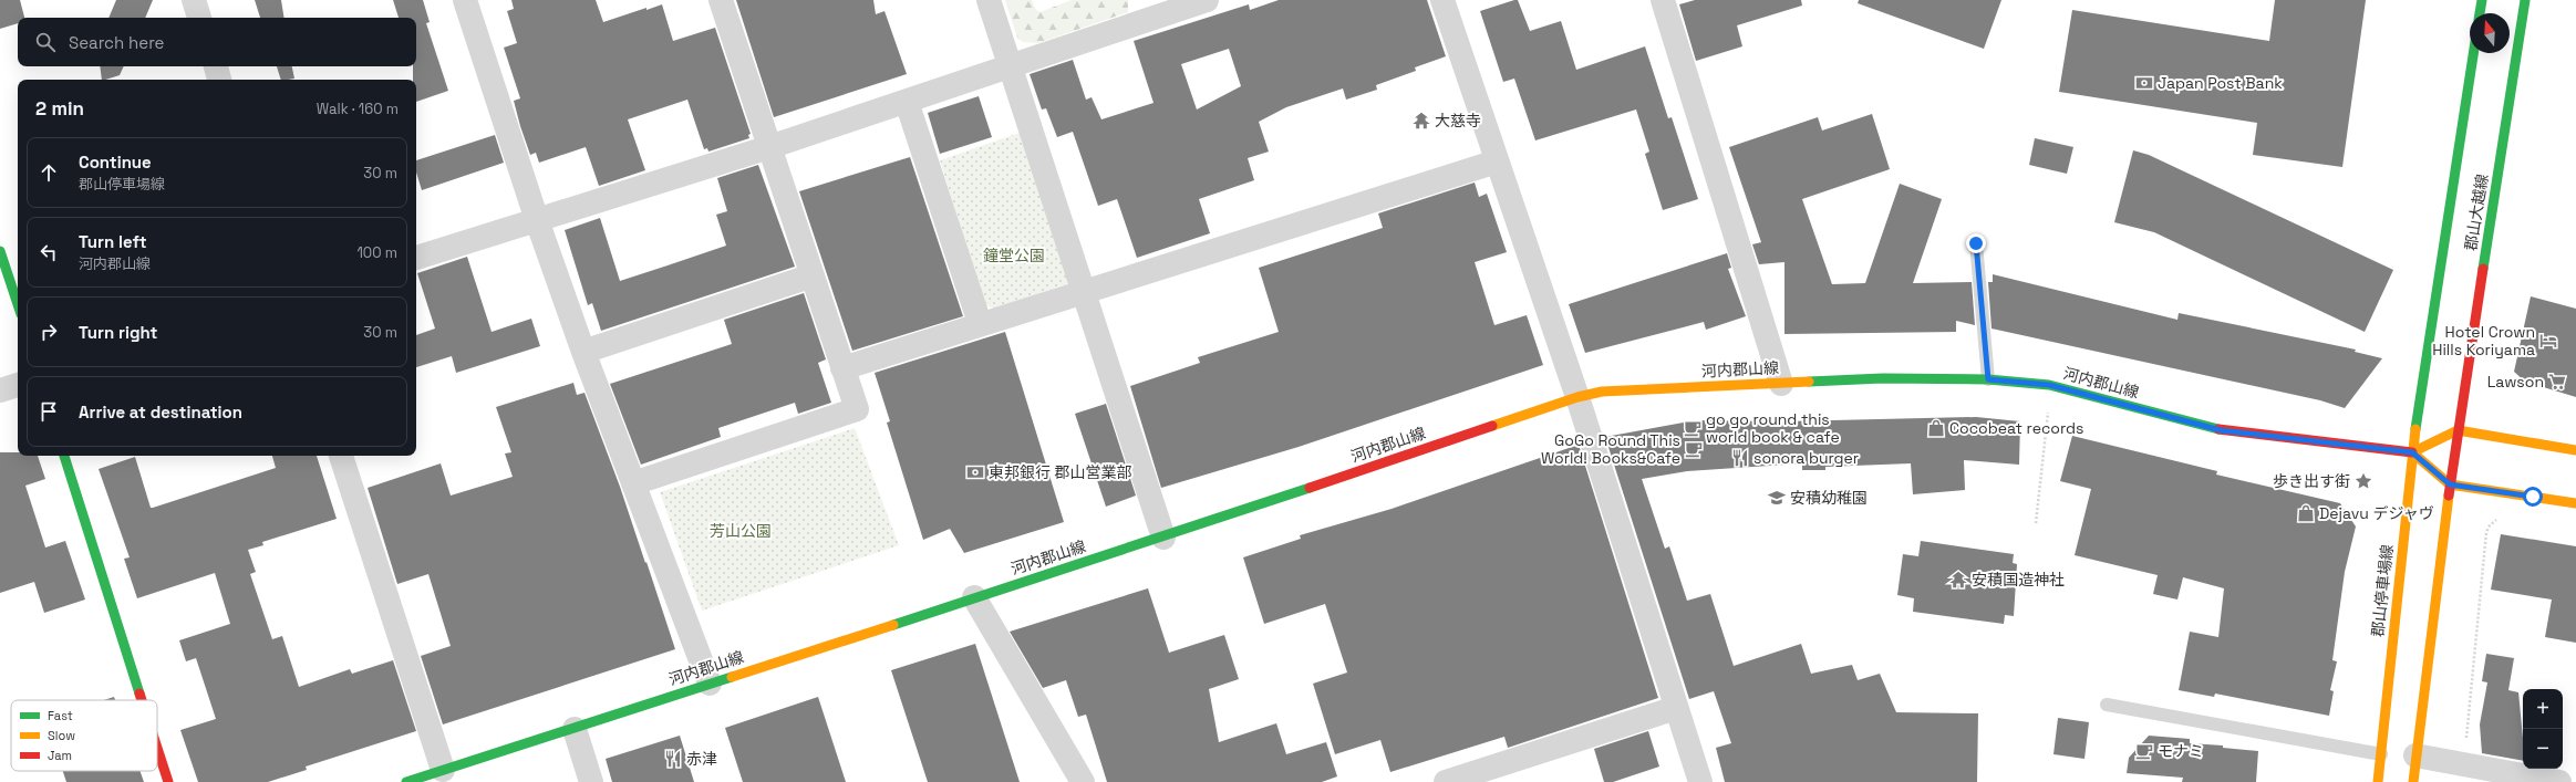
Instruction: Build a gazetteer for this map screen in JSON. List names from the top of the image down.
{
  "streets": {
    "main road": ["郡山大越線", "河内郡山線", "郡山停車場線"]
  },
  "crossings": [
    ["郡山大越線", "河内郡山線"],
    ["郡山大越線", "郡山停車場線"],
    ["河内郡山線", "郡山停車場線"]
  ],
  "parks": ["鐘堂公園", "芳山公園"],
  "places": {
    "bank": ["Japan Post Bank", "東邦銀行 郡山営業部"],
    "temple": ["大慈寺", "安積国造神社"],
    "hotel": ["Hotel Crown Hills Koriyama"],
    "supermarket": ["Lawson"],
    "cafe": ["go go round this world book & cafe", "GoGo Round This World! Books&Cafe", "モナミ"],
    "shop": ["Cocobeat records", "Dejavu デジャヴ"],
    "restaurant": ["sonora burger", "赤津"],
    "place": ["歩き出す街"],
    "school or university": ["安積幼稚園"]
  },
  "legend": ["Fast", "Slow", "Jam"],
  "north": "top",
  "page": {
    "search": "Search here",
    "heading": ["2 min", "Walk · 160 m"],
    "list": [
      ["Continue", "郡山停車場線", "30 m"],
      ["Turn left", "河内郡山線", "100 m"],
      ["Turn right", "30 m"],
      "Arrive at destination"
    ],
    "map_buttons": ["+", "−"]
  }
}
